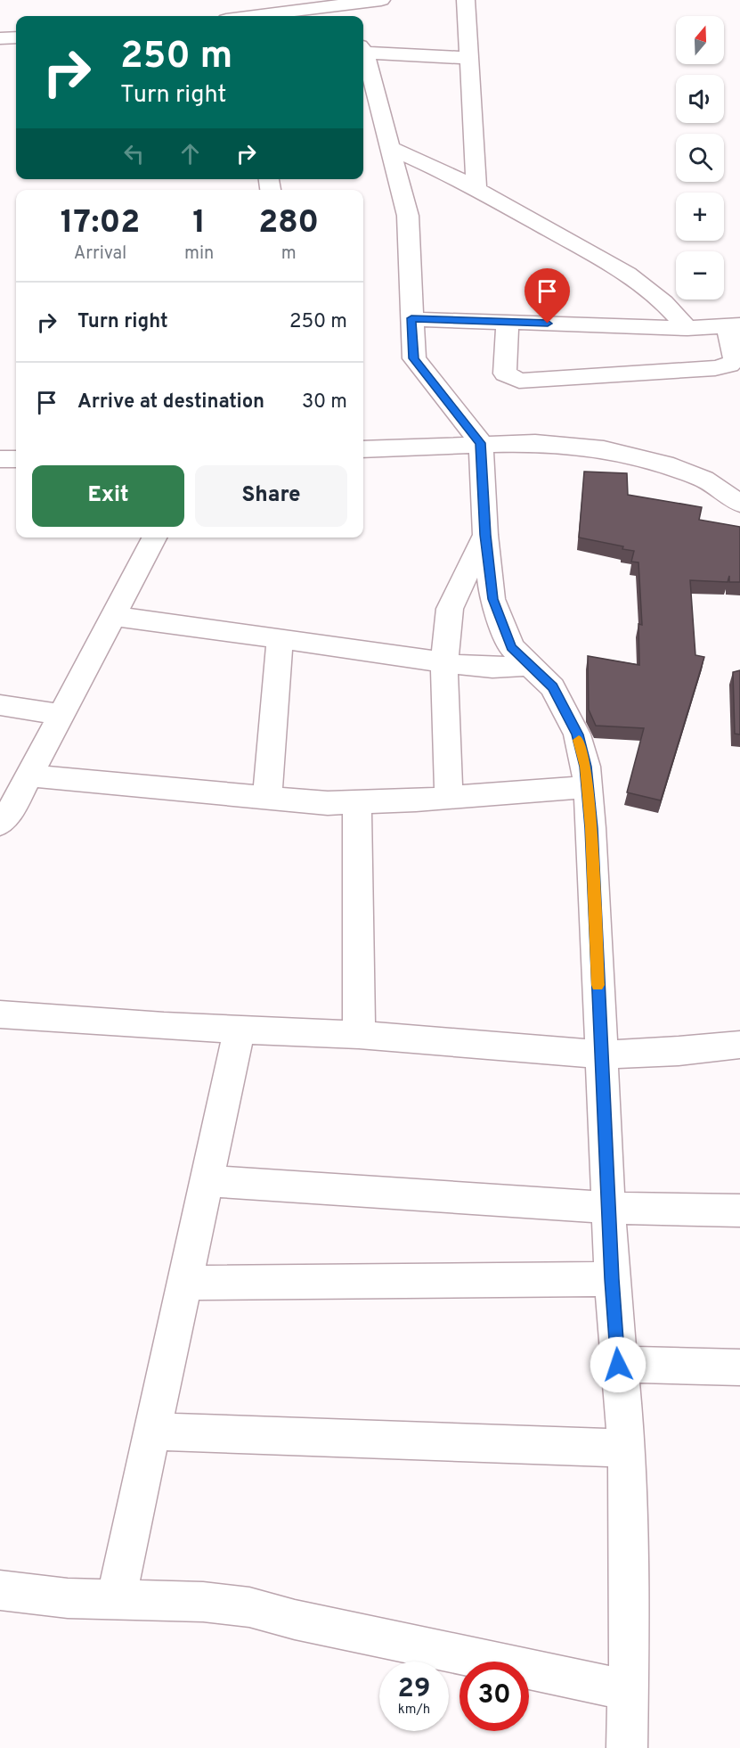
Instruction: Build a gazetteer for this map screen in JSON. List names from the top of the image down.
{
  "north": "top",
  "page": {
    "map_buttons": ["+", "−"],
    "turn": ["250 m", "Turn right"],
    "eta": [
      "17:02",
      "Arrival",
      "1",
      "min",
      "280",
      "m"
    ],
    "list": [
      {
        "name": "Turn right",
        "value": "250 m"
      },
      {
        "name": "Arrive at destination",
        "value": "30 m"
      }
    ],
    "buttons": ["Exit", "Share"],
    "speed": "29 km/h",
    "limit": "30"
  }
}
